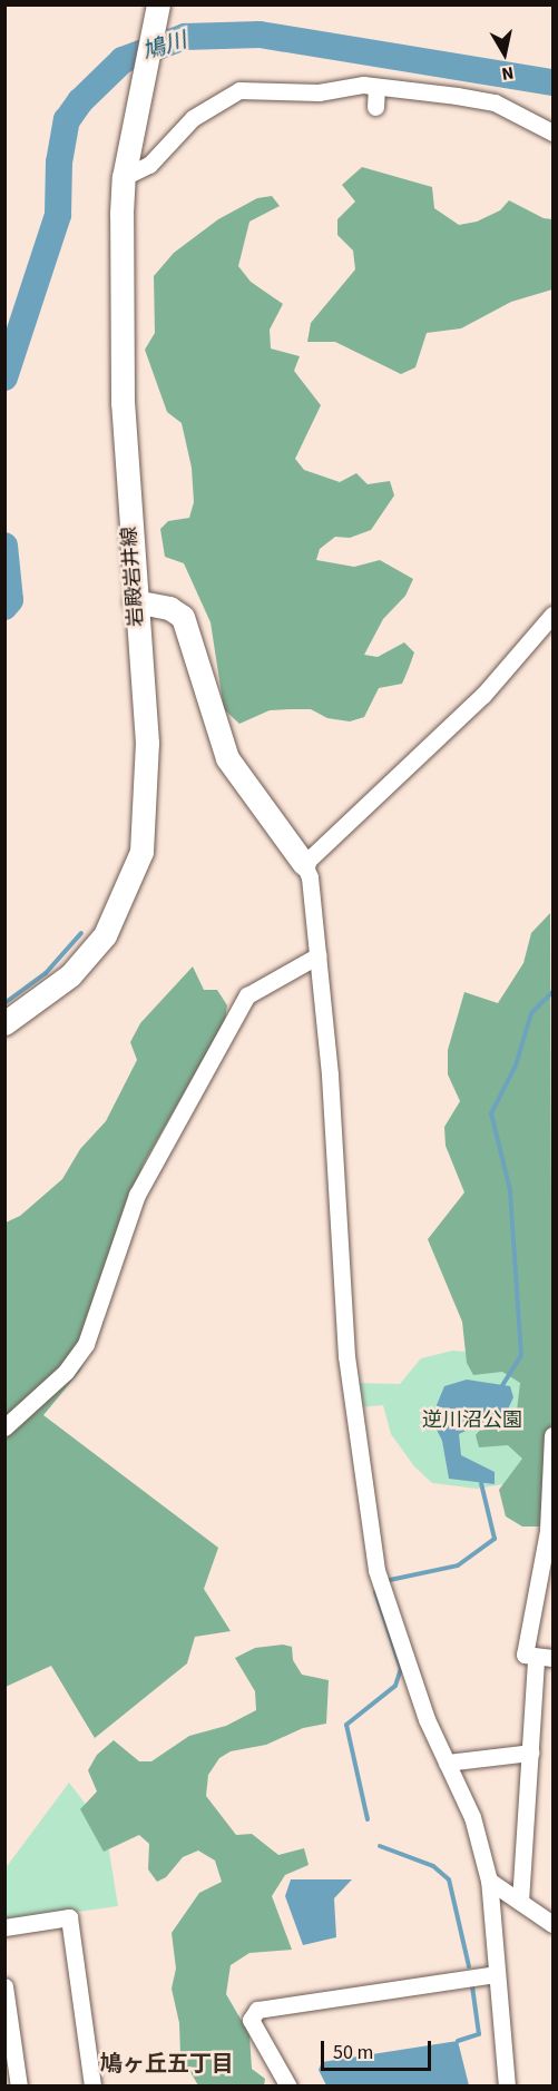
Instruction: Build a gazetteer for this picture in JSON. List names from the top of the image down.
{
  "streets": {
    "main road": ["岩殿岩井線"]
  },
  "districts": ["鳩ヶ丘五丁目"],
  "water": ["鳩川"],
  "parks": ["逆川沼公園"],
  "scale_bar": "50 m",
  "north": "bottom"
}
